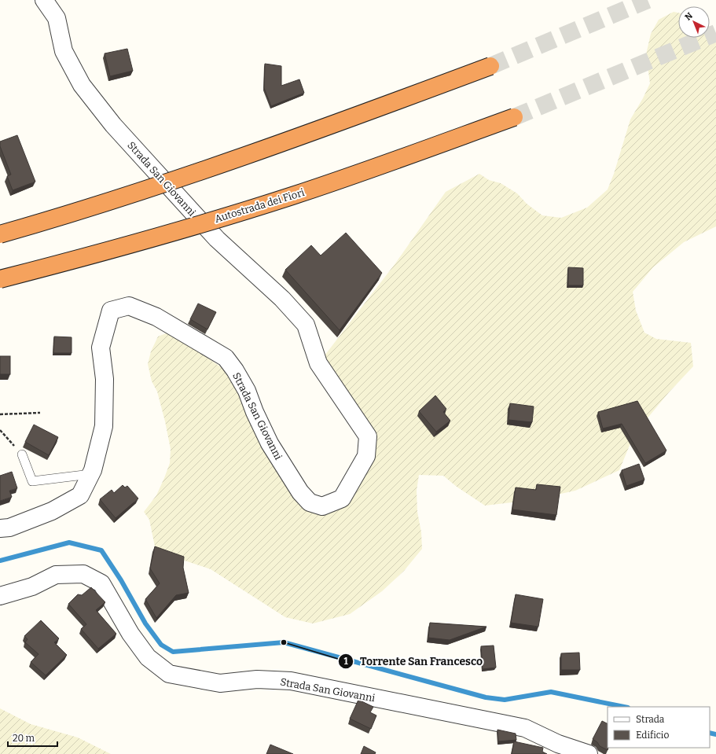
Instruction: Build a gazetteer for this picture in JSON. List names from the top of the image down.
{
  "streets": {
    "highway": ["Autostrada dei Fiori"],
    "street": ["Strada San Giovanni"]
  },
  "places": ["Torrente San Francesco"],
  "legend": ["Strada", "Edificio"],
  "scale_bar": "20 m",
  "north": "top left"
}
